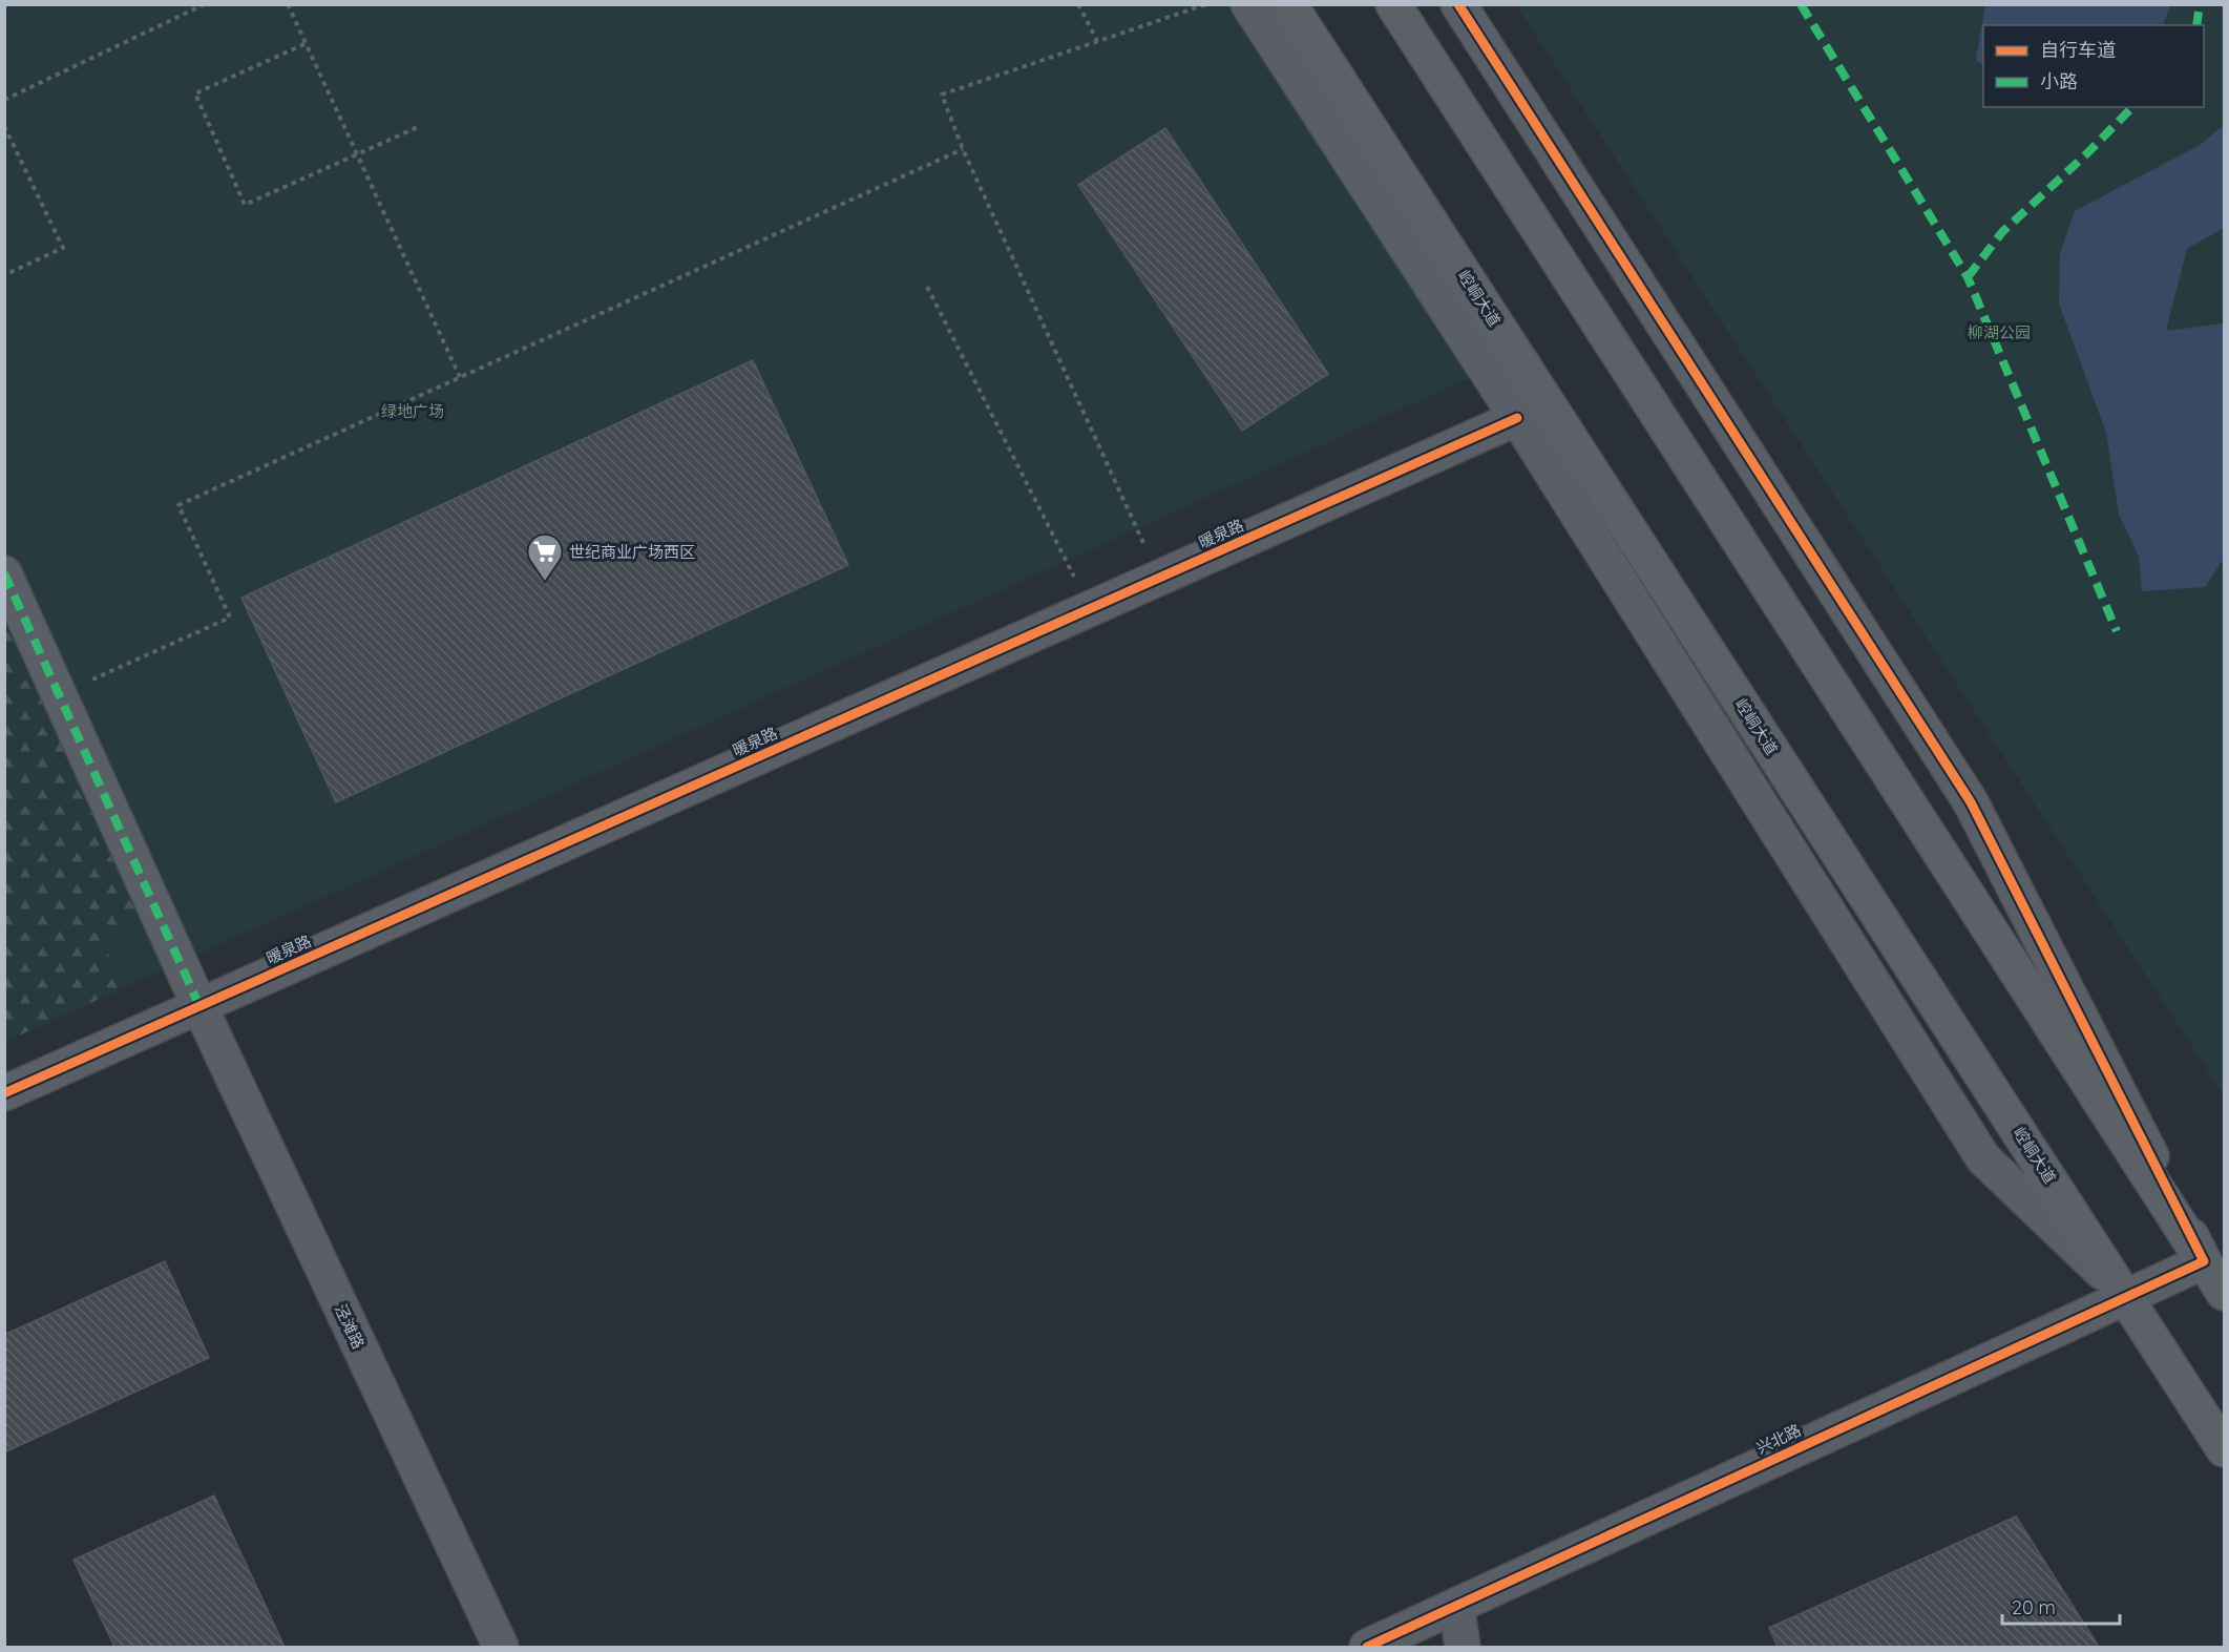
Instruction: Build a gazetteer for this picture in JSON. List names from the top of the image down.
{
  "streets": {
    "main road": ["崆峒大道"],
    "street": ["暖泉路", "泾滩路", "兴北路"]
  },
  "crossings": [
    ["崆峒大道", "兴北路"],
    ["暖泉路", "泾滩路"]
  ],
  "parks": ["柳湖公园", "绿地广场"],
  "places": {
    "supermarket": ["世纪商业广场西区"]
  },
  "legend": ["自行车道", "小路"],
  "scale_bar": "20 m"
}
